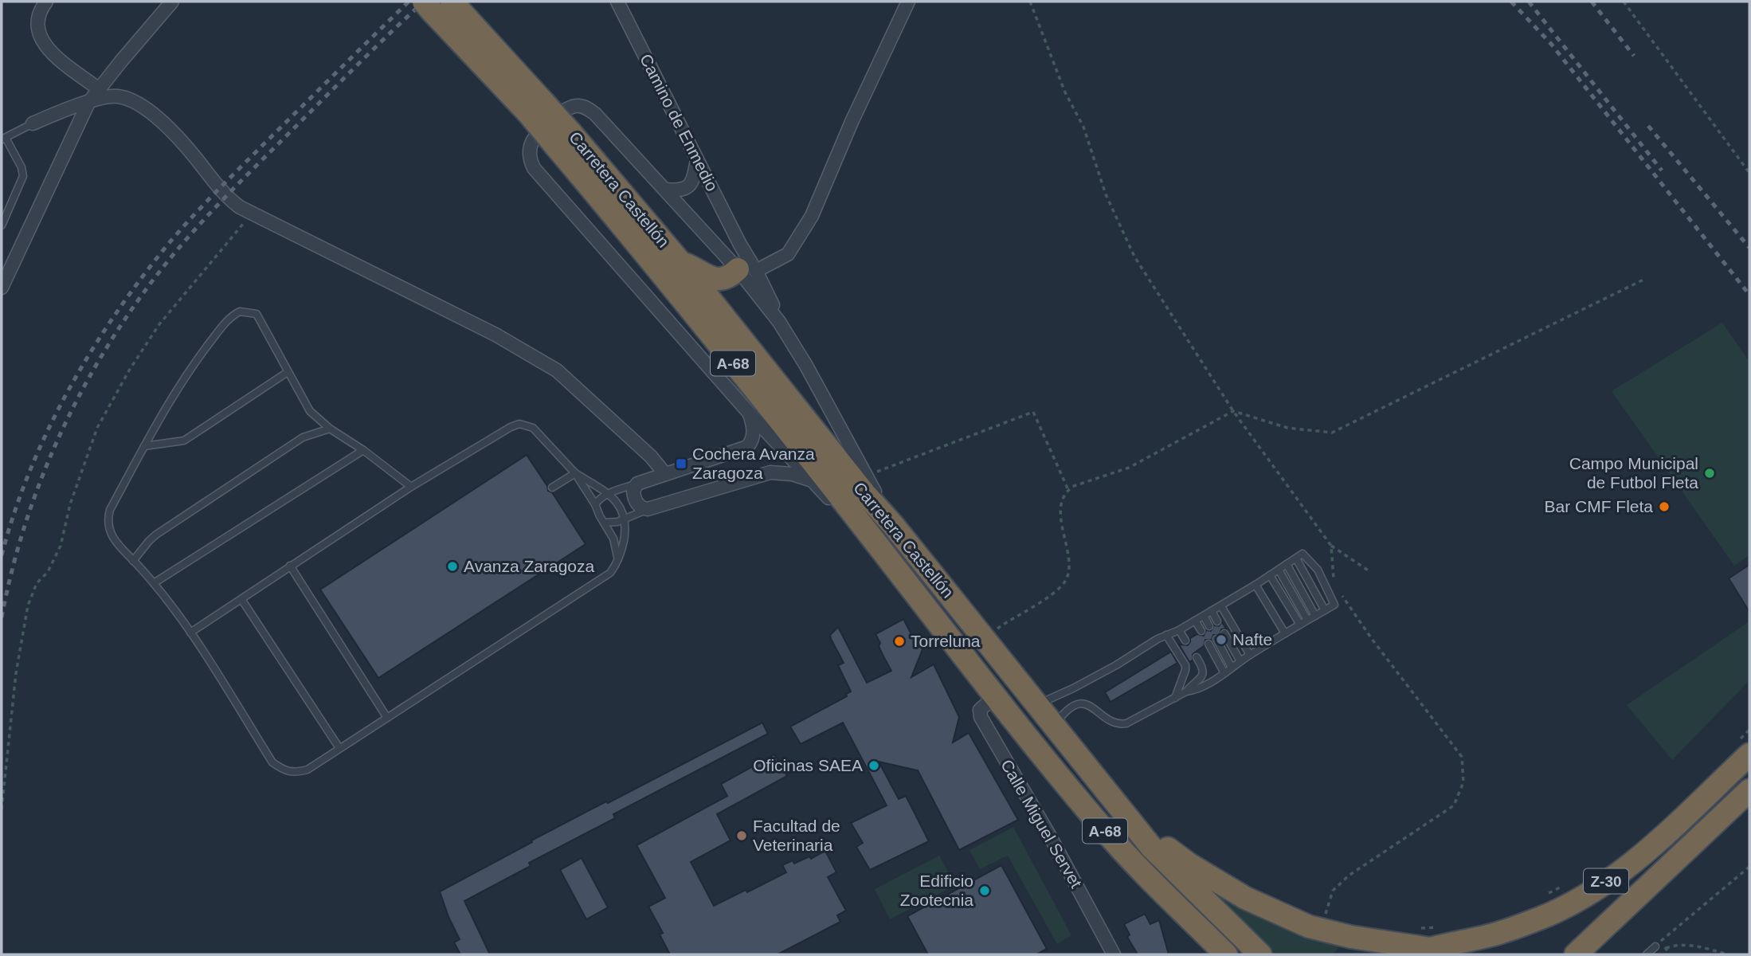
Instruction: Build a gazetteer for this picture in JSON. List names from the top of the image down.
{
  "streets": {
    "highway": ["Carretera Castellón", "A-68", "Z-30"],
    "street": ["Camino de Enmedio", "Calle Miguel Servet"]
  },
  "crossings": [
    ["Camino de Enmedio", "Carretera Castellón"],
    ["Carretera Castellón", "Calle Miguel Servet"]
  ],
  "places": {
    "transit": ["Cochera Avanza Zaragoza"],
    "other": [
      "Campo Municipal de Futbol Fleta",
      "Bar CMF Fleta",
      "Avanza Zaragoza",
      "Nafte",
      "Torreluna",
      "Oficinas SAEA",
      "Facultad de Veterinaria",
      "Edificio Zootecnia"
    ]
  }
}
